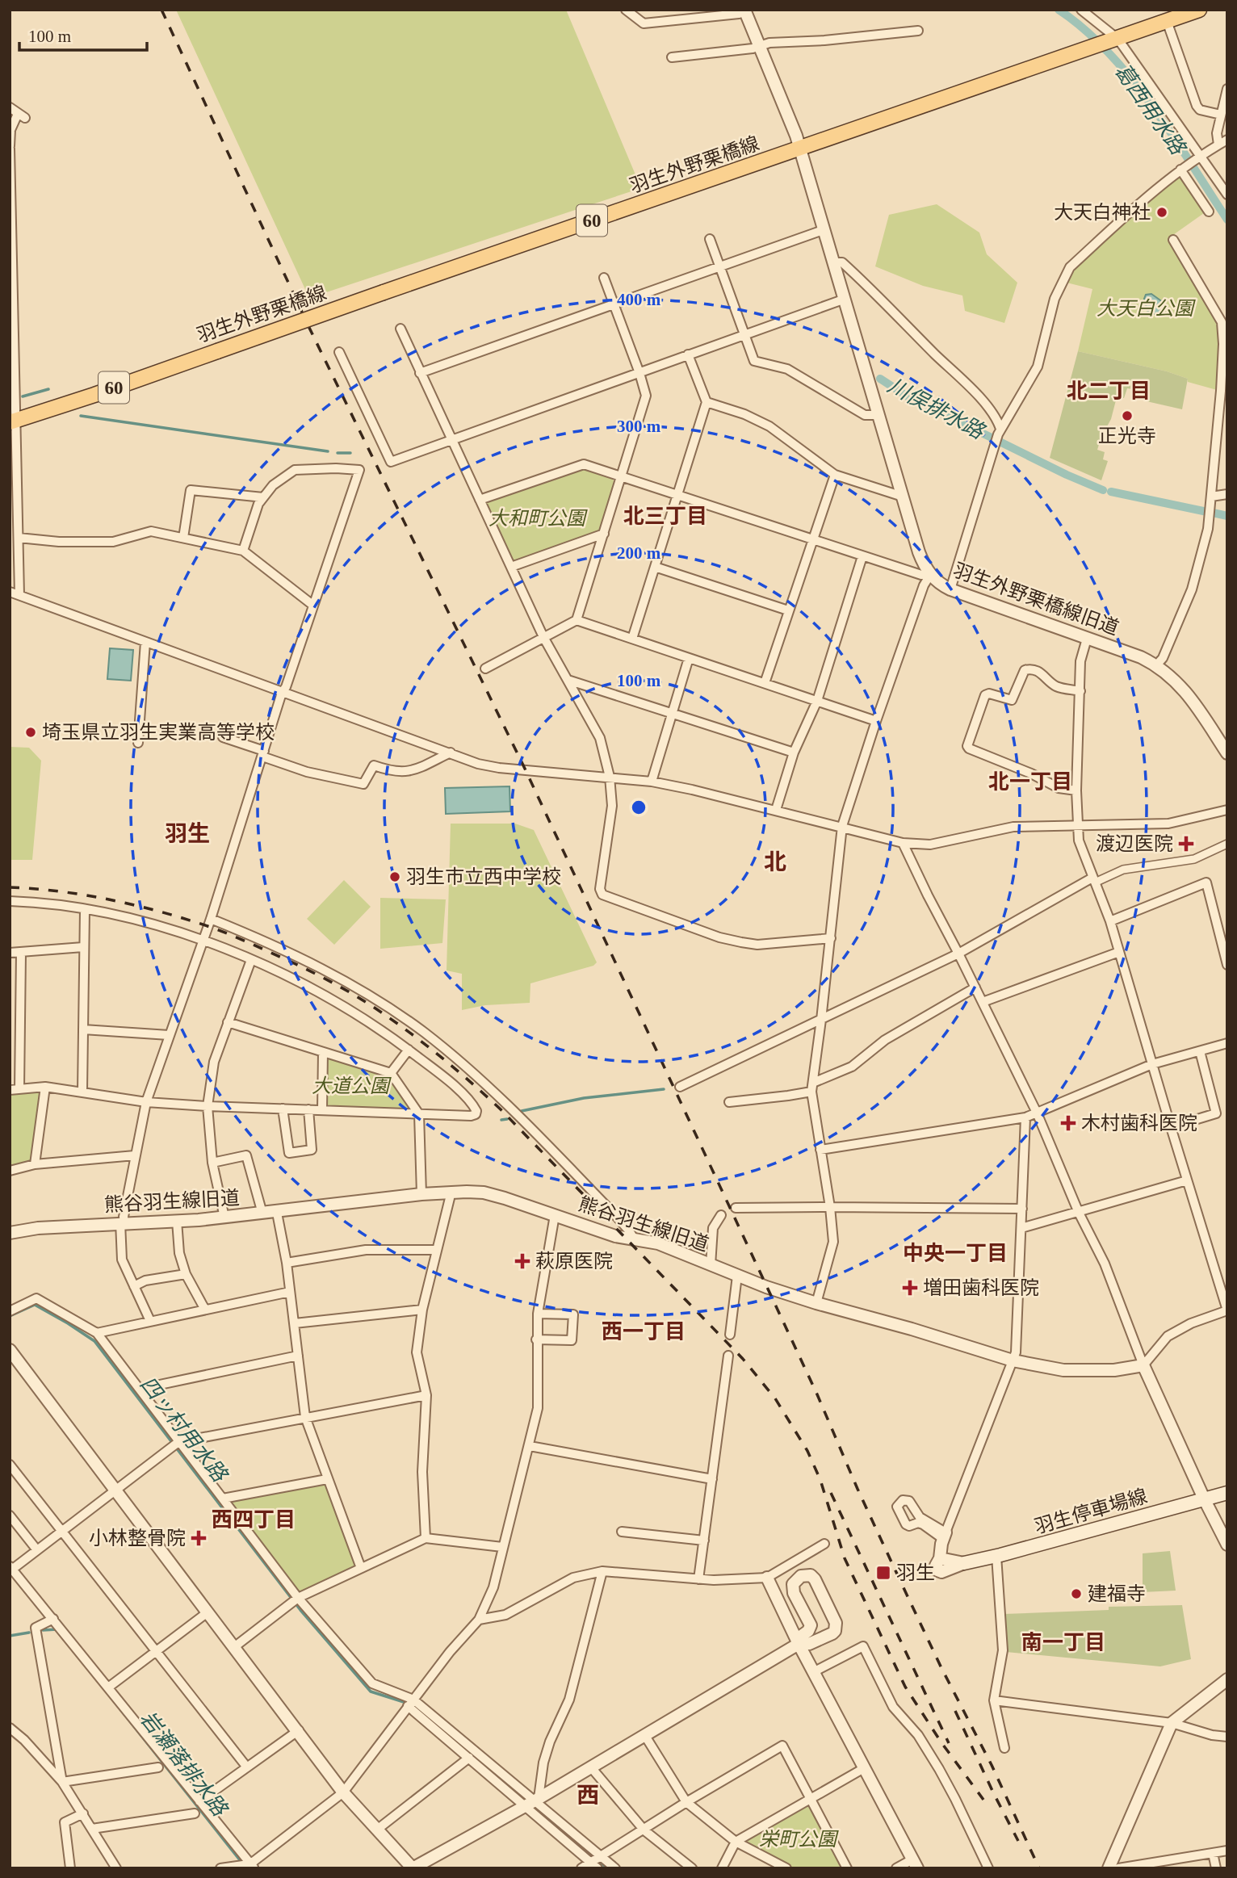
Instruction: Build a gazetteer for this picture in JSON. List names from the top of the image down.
{
  "streets": {
    "main road": ["羽生外野栗橋線", "60", "羽生停車場線"],
    "street": ["羽生外野栗橋線旧道", "熊谷羽生線旧道"]
  },
  "crossings": [
    ["羽生外野栗橋線", "羽生外野栗橋線旧道"]
  ],
  "districts": [
    "北二丁目",
    "北三丁目",
    "北一丁目",
    "羽生",
    "北",
    "中央一丁目",
    "西一丁目",
    "西四丁目",
    "南一丁目",
    "西"
  ],
  "water": [
    "葛西用水路",
    "川俣排水路",
    "四ッ村用水路",
    "岩瀬落排水路"
  ],
  "parks": [
    "大天白公園",
    "大和町公園",
    "大道公園",
    "栄町公園"
  ],
  "places": {
    "other": [
      "大天白神社",
      "正光寺",
      "埼玉県立羽生実業高等学校",
      "羽生市立西中学校",
      "建福寺"
    ],
    "health": [
      "渡辺医院",
      "木村歯科医院",
      "萩原医院",
      "増田歯科医院",
      "小林整骨院"
    ],
    "transit": ["羽生"]
  },
  "scale_bar": "100 m",
  "rings": [
    "400 m",
    "300 m",
    "200 m",
    "100 m"
  ]
}
